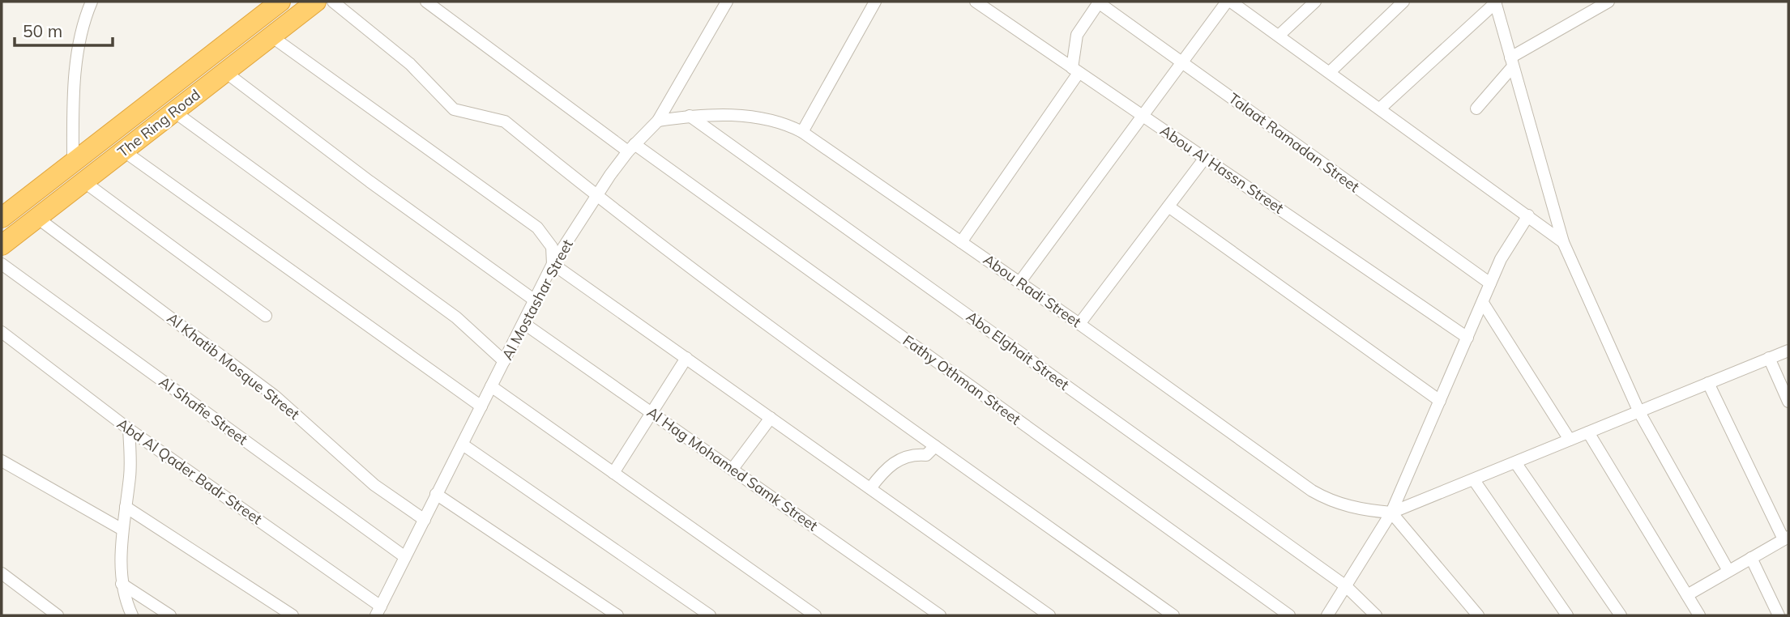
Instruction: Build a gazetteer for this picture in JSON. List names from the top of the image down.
{
  "streets": {
    "highway": ["The Ring Road"],
    "street": [
      "Talaat Ramadan Street",
      "Abou Al Hassn Street",
      "Abou Radi Street",
      "Al Mostashar Street",
      "Abo Elghait Street",
      "Al Khatib Mosque Street",
      "Fathy Othman Street",
      "Al Shafie Street",
      "Al Hag Mohamed Samk Street",
      "Abd Al Qader Badr Street"
    ]
  },
  "crossings": [
    ["The Ring Road", "Al Khatib Mosque Street"],
    ["Abou Radi Street", "Al Mostashar Street"],
    ["Abou Radi Street", "Abo Elghait Street"],
    ["Al Mostashar Street", "Al Khatib Mosque Street"],
    ["Al Mostashar Street", "Fathy Othman Street"],
    ["Al Mostashar Street", "Al Shafie Street"],
    ["Al Mostashar Street", "Al Hag Mohamed Samk Street"],
    ["Al Mostashar Street", "Abd Al Qader Badr Street"]
  ],
  "scale_bar": "50 m"
}
